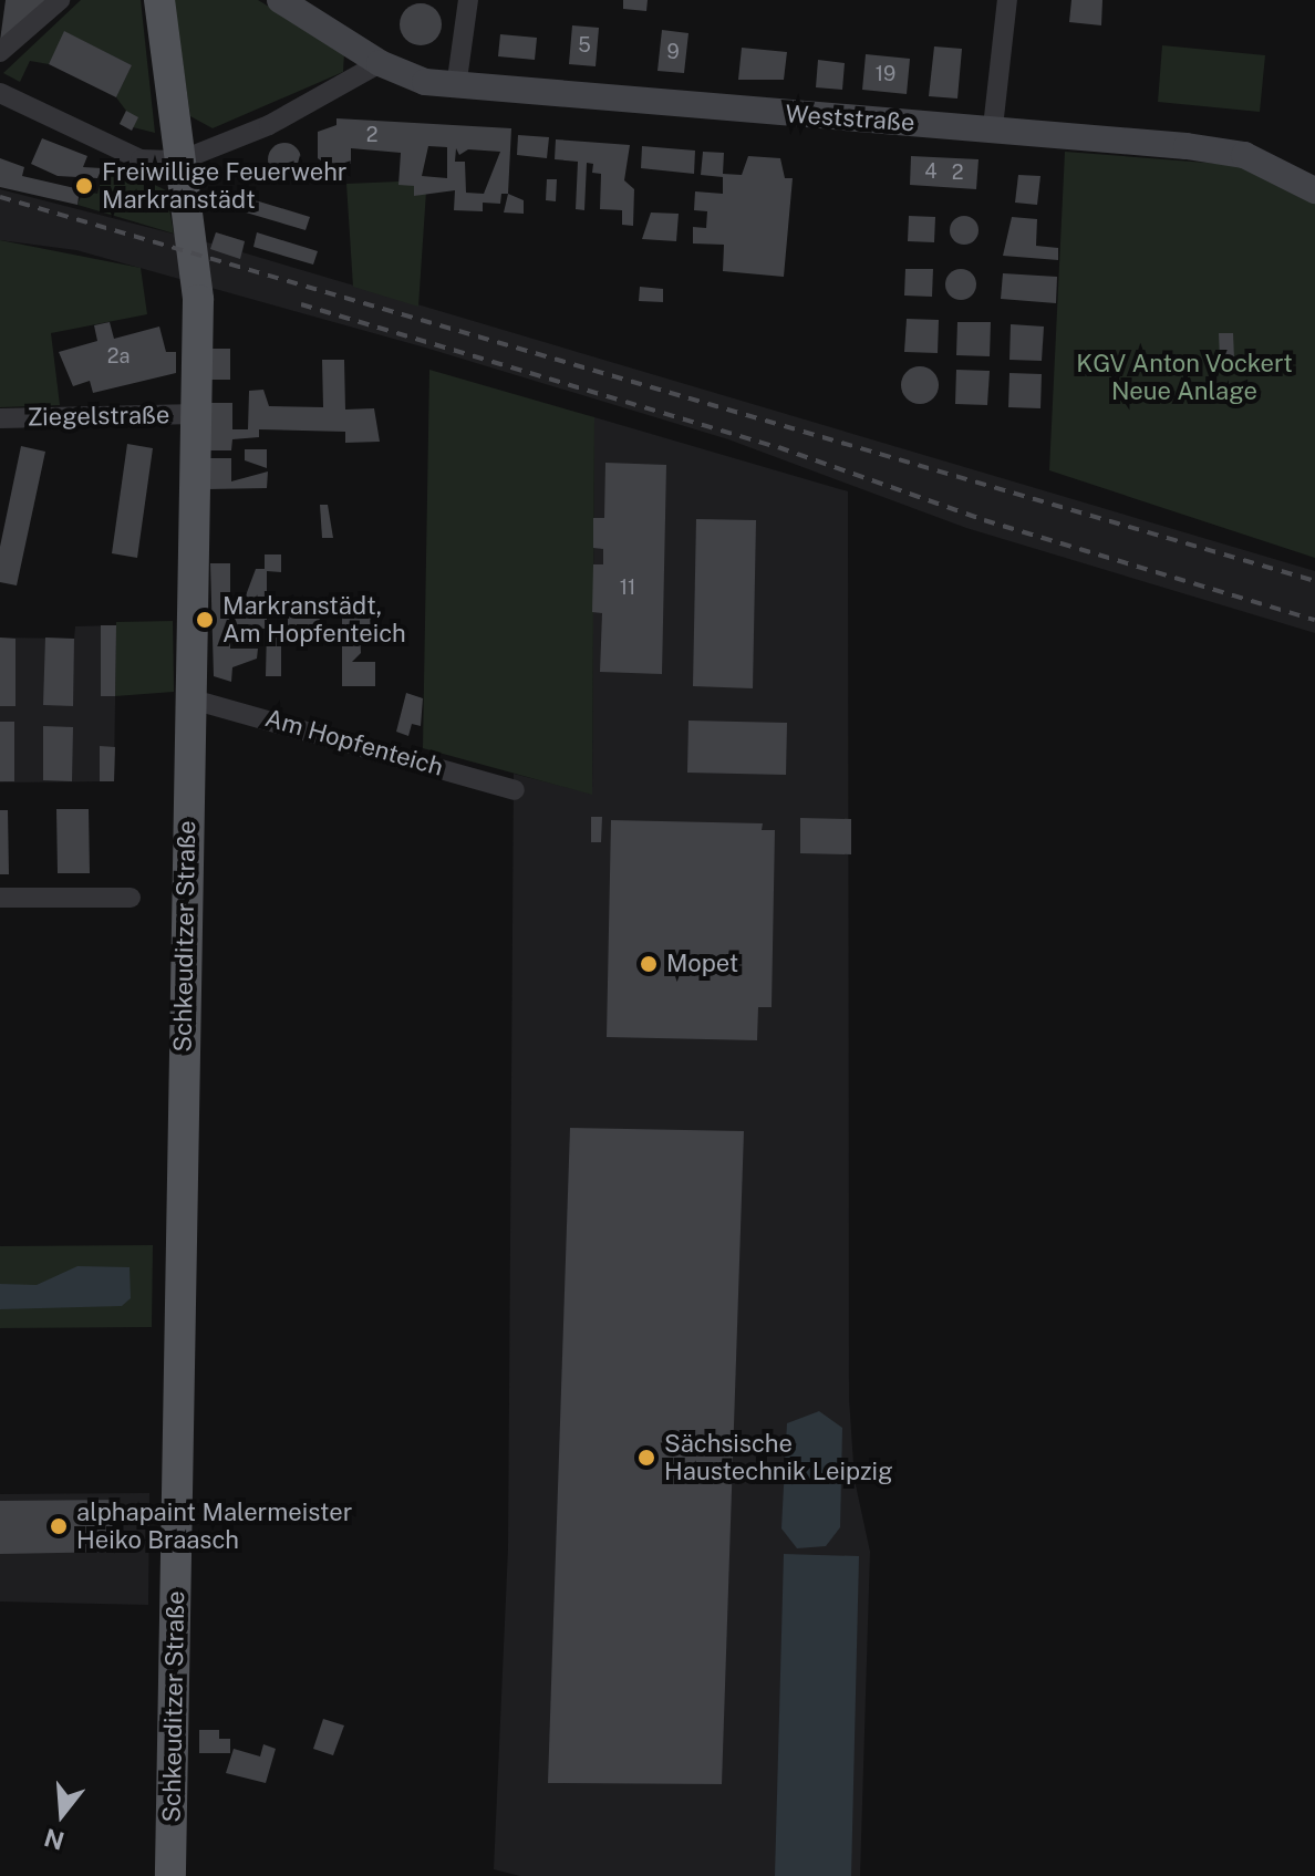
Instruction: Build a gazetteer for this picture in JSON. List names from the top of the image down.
{
  "streets": {
    "main road": ["Weststraße", "Schkeuditzer Straße"],
    "street": ["Ziegelstraße", "Am Hopfenteich"]
  },
  "crossings": [
    ["Ziegelstraße", "Schkeuditzer Straße"],
    ["Am Hopfenteich", "Schkeuditzer Straße"]
  ],
  "parks": ["KGV Anton Vockert Neue Anlage"],
  "places": [
    "Freiwillige Feuerwehr Markranstädt",
    "Markranstädt, Am Hopfenteich",
    "Mopet",
    "Sächsische Haustechnik Leipzig",
    "alphapaint Malermeister Heiko Braasch"
  ],
  "house_numbers": [
    "5",
    "9",
    "19",
    "2",
    "4",
    "2",
    "2a",
    "11"
  ],
  "north": "bottom"
}
